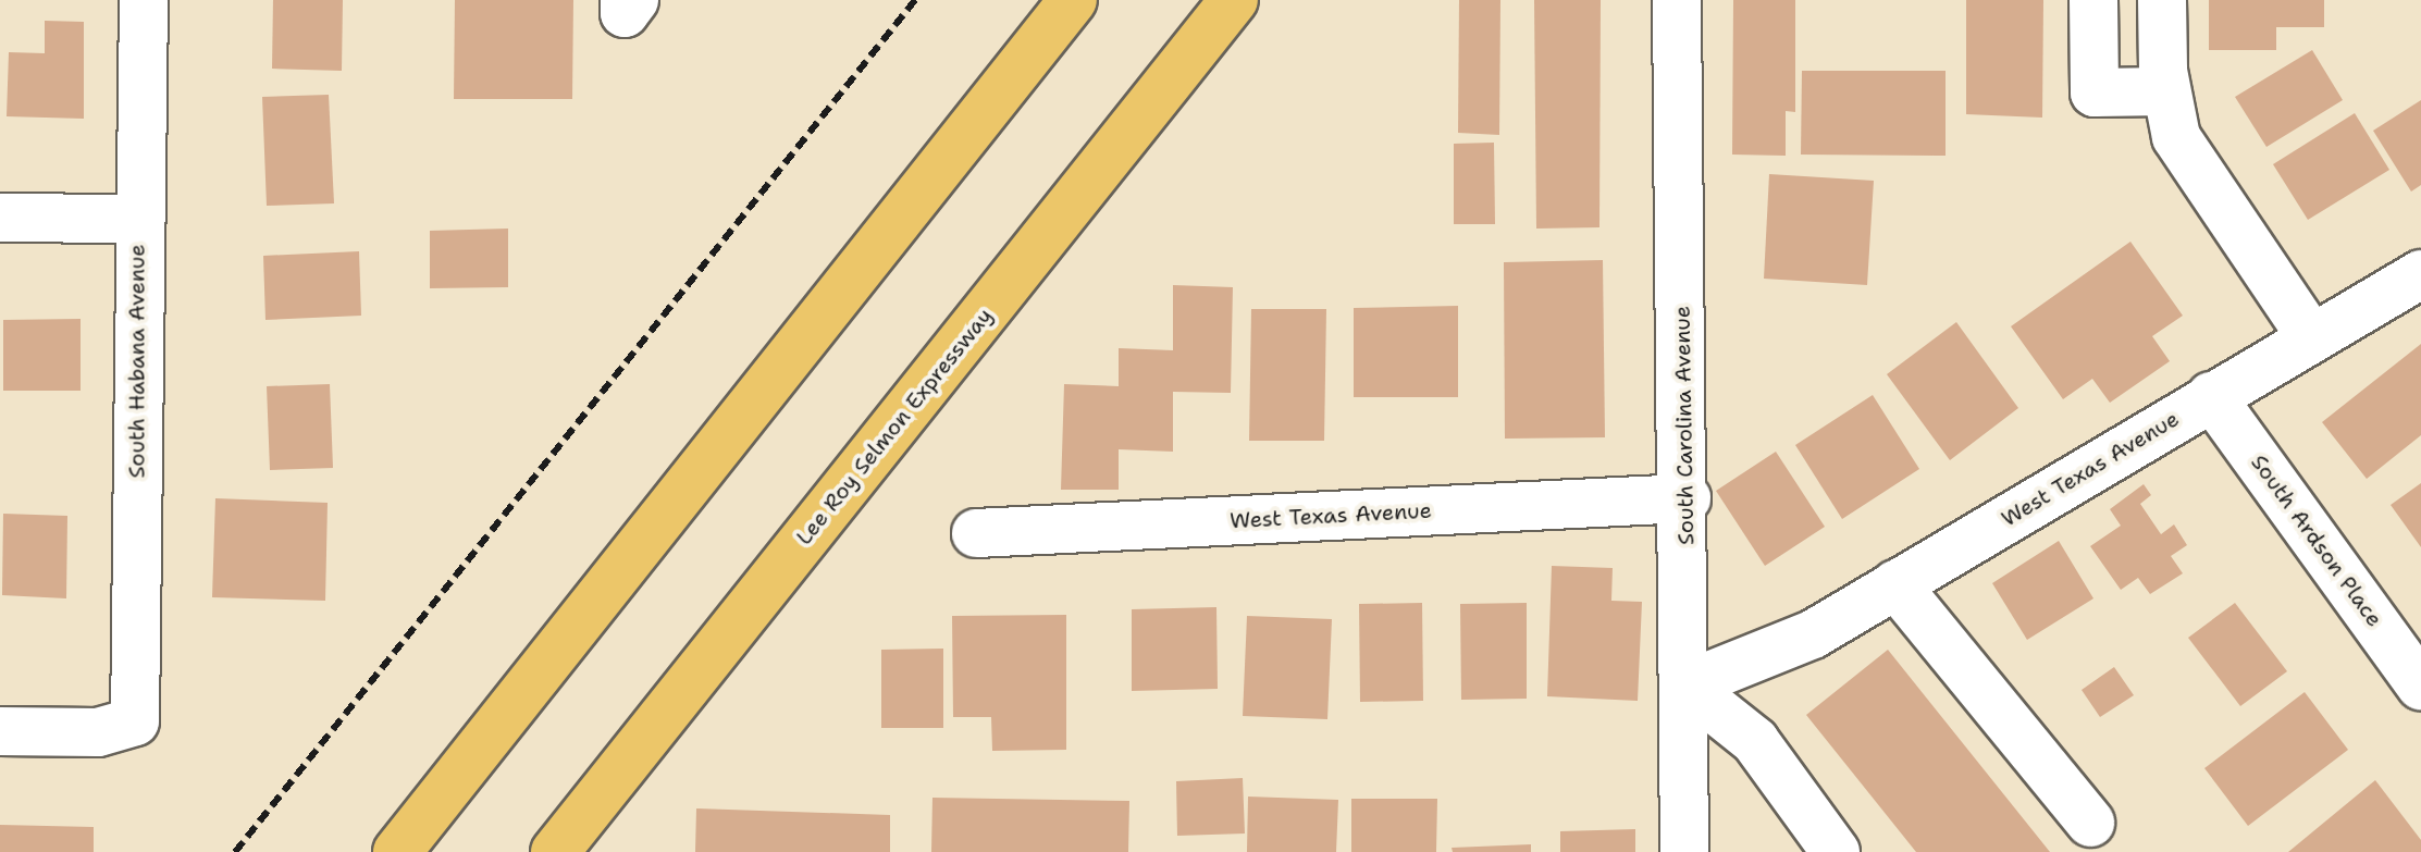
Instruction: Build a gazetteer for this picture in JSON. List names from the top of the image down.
{
  "streets": {
    "highway": ["Lee Roy Selmon Expressway"],
    "street": [
      "South Habana Avenue",
      "South Carolina Avenue",
      "West Texas Avenue",
      "South Ardson Place"
    ]
  },
  "crossings": [
    ["South Carolina Avenue", "West Texas Avenue"],
    ["West Texas Avenue", "South Ardson Place"]
  ]
}
